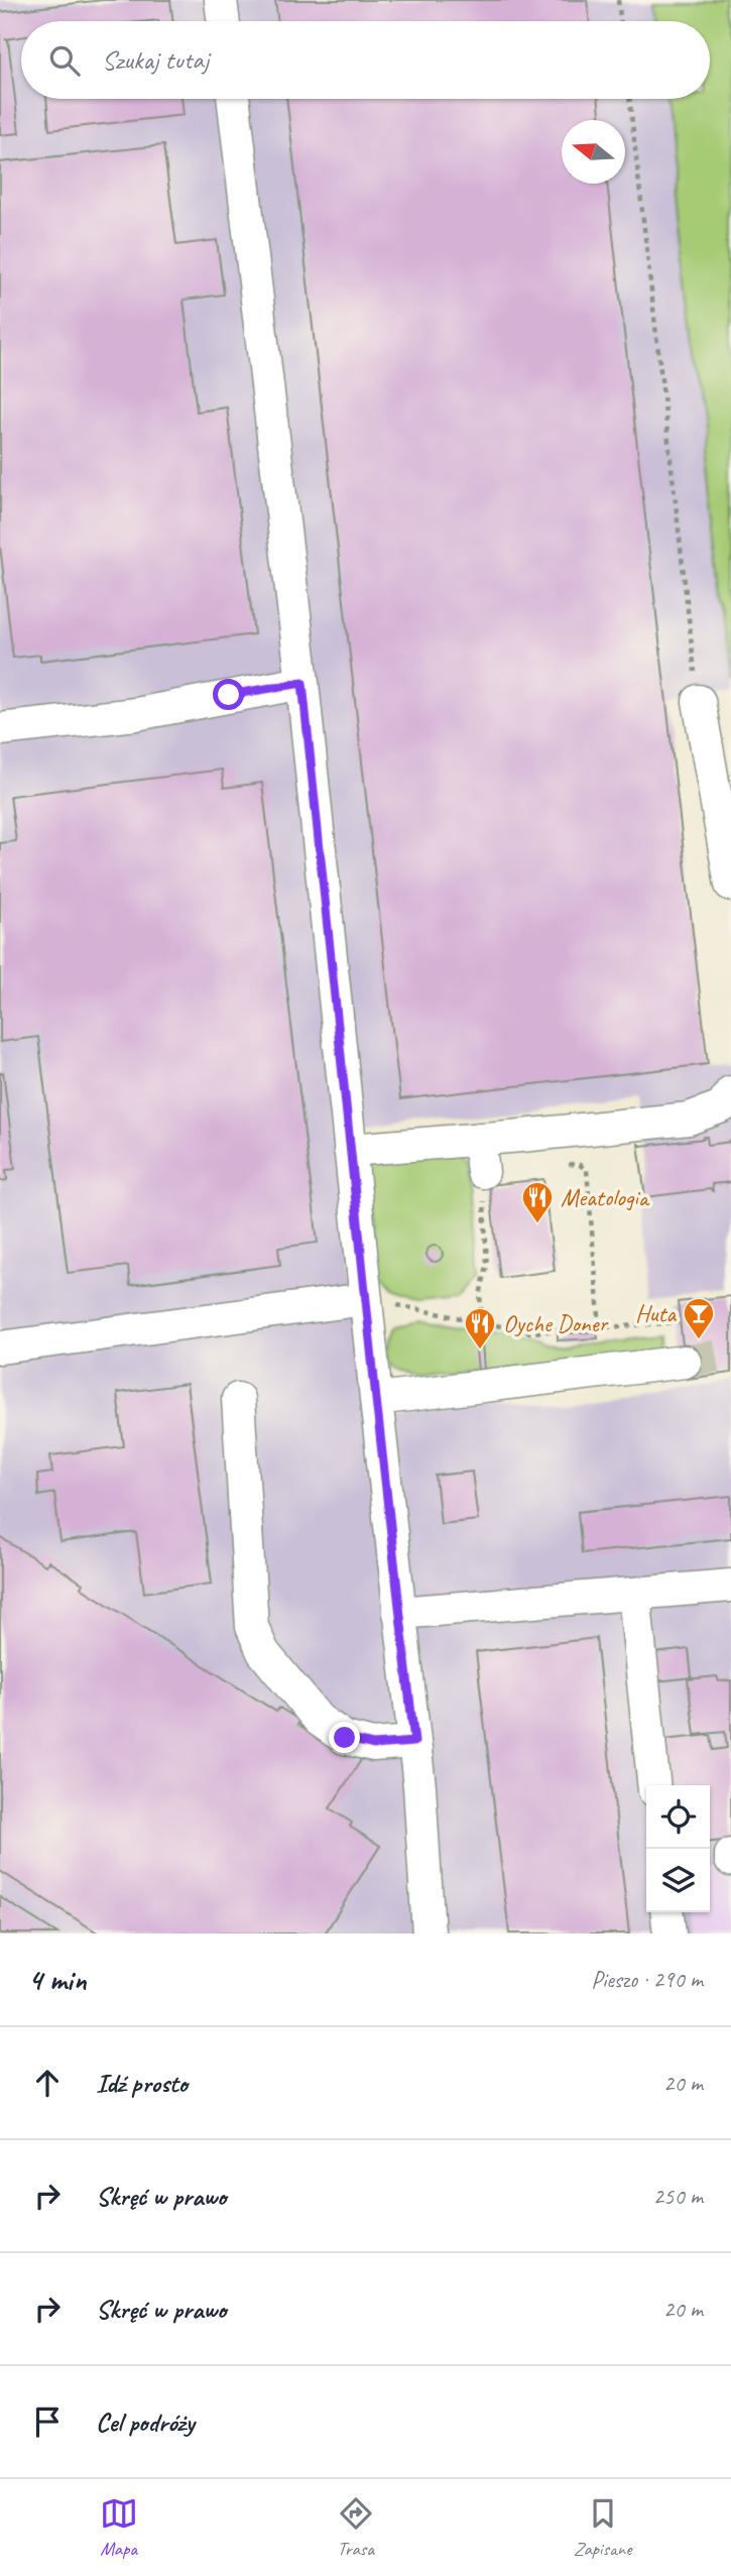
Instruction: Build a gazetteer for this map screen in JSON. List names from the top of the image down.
{
  "places": {
    "restaurant": ["Meatologia", "Oyche Doner"],
    "bar": ["Huta"]
  },
  "north": "left",
  "page": {
    "search": "Szukaj tutaj",
    "heading": ["4 min", "Pieszo · 290 m"],
    "list": [
      ["Idź prosto", "20 m"],
      ["Skręć w prawo", "250 m"],
      ["Skręć w prawo", "20 m"],
      "Cel podróży"
    ],
    "nav": ["Mapa", "Trasa", "Zapisane"]
  }
}
